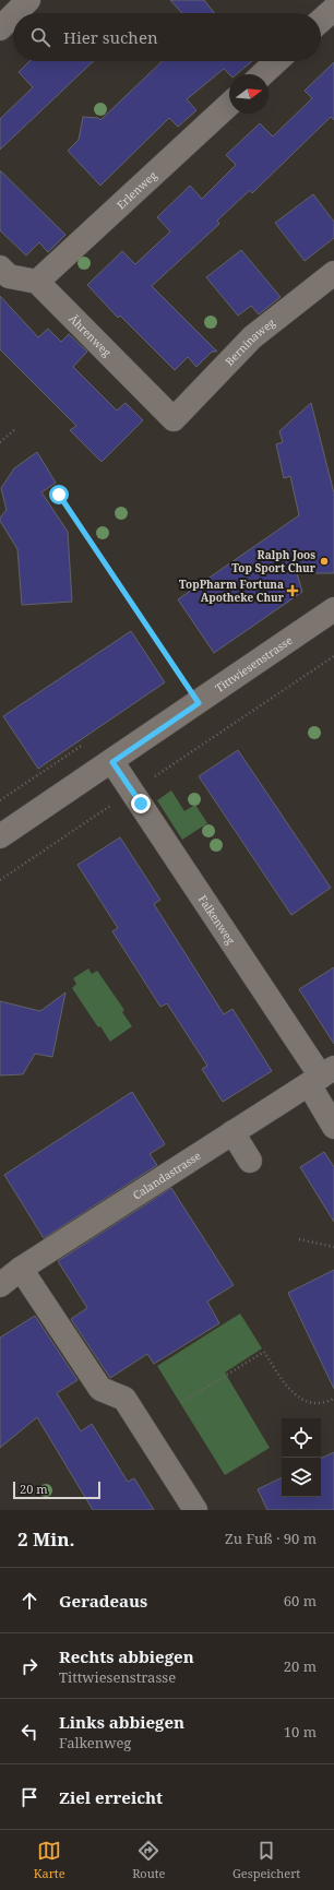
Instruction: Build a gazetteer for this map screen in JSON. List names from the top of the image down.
{
  "streets": {
    "street": [
      "Erlenweg",
      "Ährenweg",
      "Berninaweg",
      "Tittwiesenstrasse",
      "Falkenweg",
      "Calandastrasse"
    ]
  },
  "crossings": [
    ["Erlenweg", "Ährenweg"],
    ["Ährenweg", "Berninaweg"],
    ["Tittwiesenstrasse", "Falkenweg"],
    ["Falkenweg", "Calandastrasse"]
  ],
  "places": {
    "other": ["Ralph Joos Top Sport Chur"],
    "health": ["TopPharm Fortuna Apotheke Chur"]
  },
  "scale_bar": "20 m",
  "north": "right",
  "page": {
    "search": "Hier suchen",
    "scale": "20 m",
    "heading": ["2 Min.", "Zu Fuß · 90 m"],
    "list": [
      ["Geradeaus", "60 m"],
      ["Rechts abbiegen", "Tittwiesenstrasse", "20 m"],
      ["Links abbiegen", "Falkenweg", "10 m"],
      "Ziel erreicht"
    ],
    "nav": ["Karte", "Route", "Gespeichert"]
  }
}
